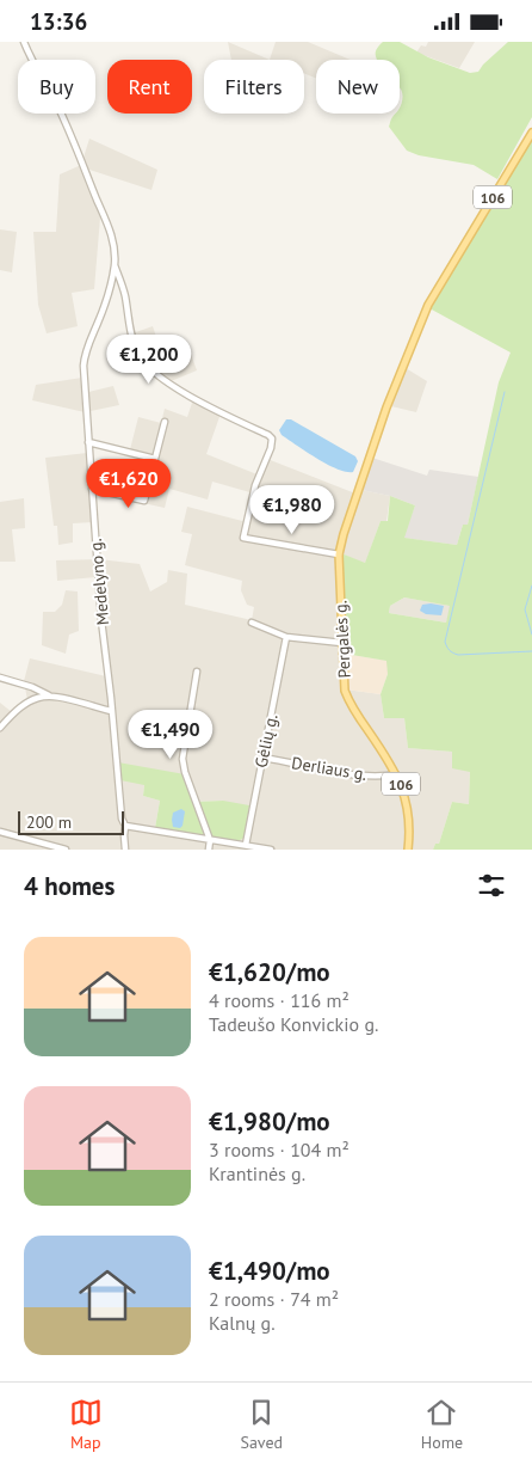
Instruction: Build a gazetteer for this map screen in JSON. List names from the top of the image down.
{
  "streets": {
    "main road": ["106", "Pergalės g."],
    "street": ["Medelyno g.", "Gėlių g.", "Derliaus g."]
  },
  "crossings": [
    ["Pergalės g.", "Derliaus g."],
    ["Gėlių g.", "Derliaus g."]
  ],
  "scale_bar": "200 m",
  "page": {
    "status": "13:36",
    "chip": [
      "Buy",
      "Rent",
      "Filters",
      "New"
    ],
    "price": [
      "€1,200",
      "€1,620",
      "€1,980",
      "€1,490"
    ],
    "scale": "200 m",
    "heading": "4 homes",
    "list": [
      {
        "name": "€1,620/mo",
        "note": "4 rooms · 116 m² · Tadeušo Konvickio g."
      },
      {
        "name": "€1,980/mo",
        "note": "3 rooms · 104 m² · Krantinės g."
      },
      {
        "name": "€1,490/mo",
        "note": "2 rooms · 74 m² · Kalnų g."
      }
    ],
    "tabs": ["Map", "Saved", "Home"]
  }
}
